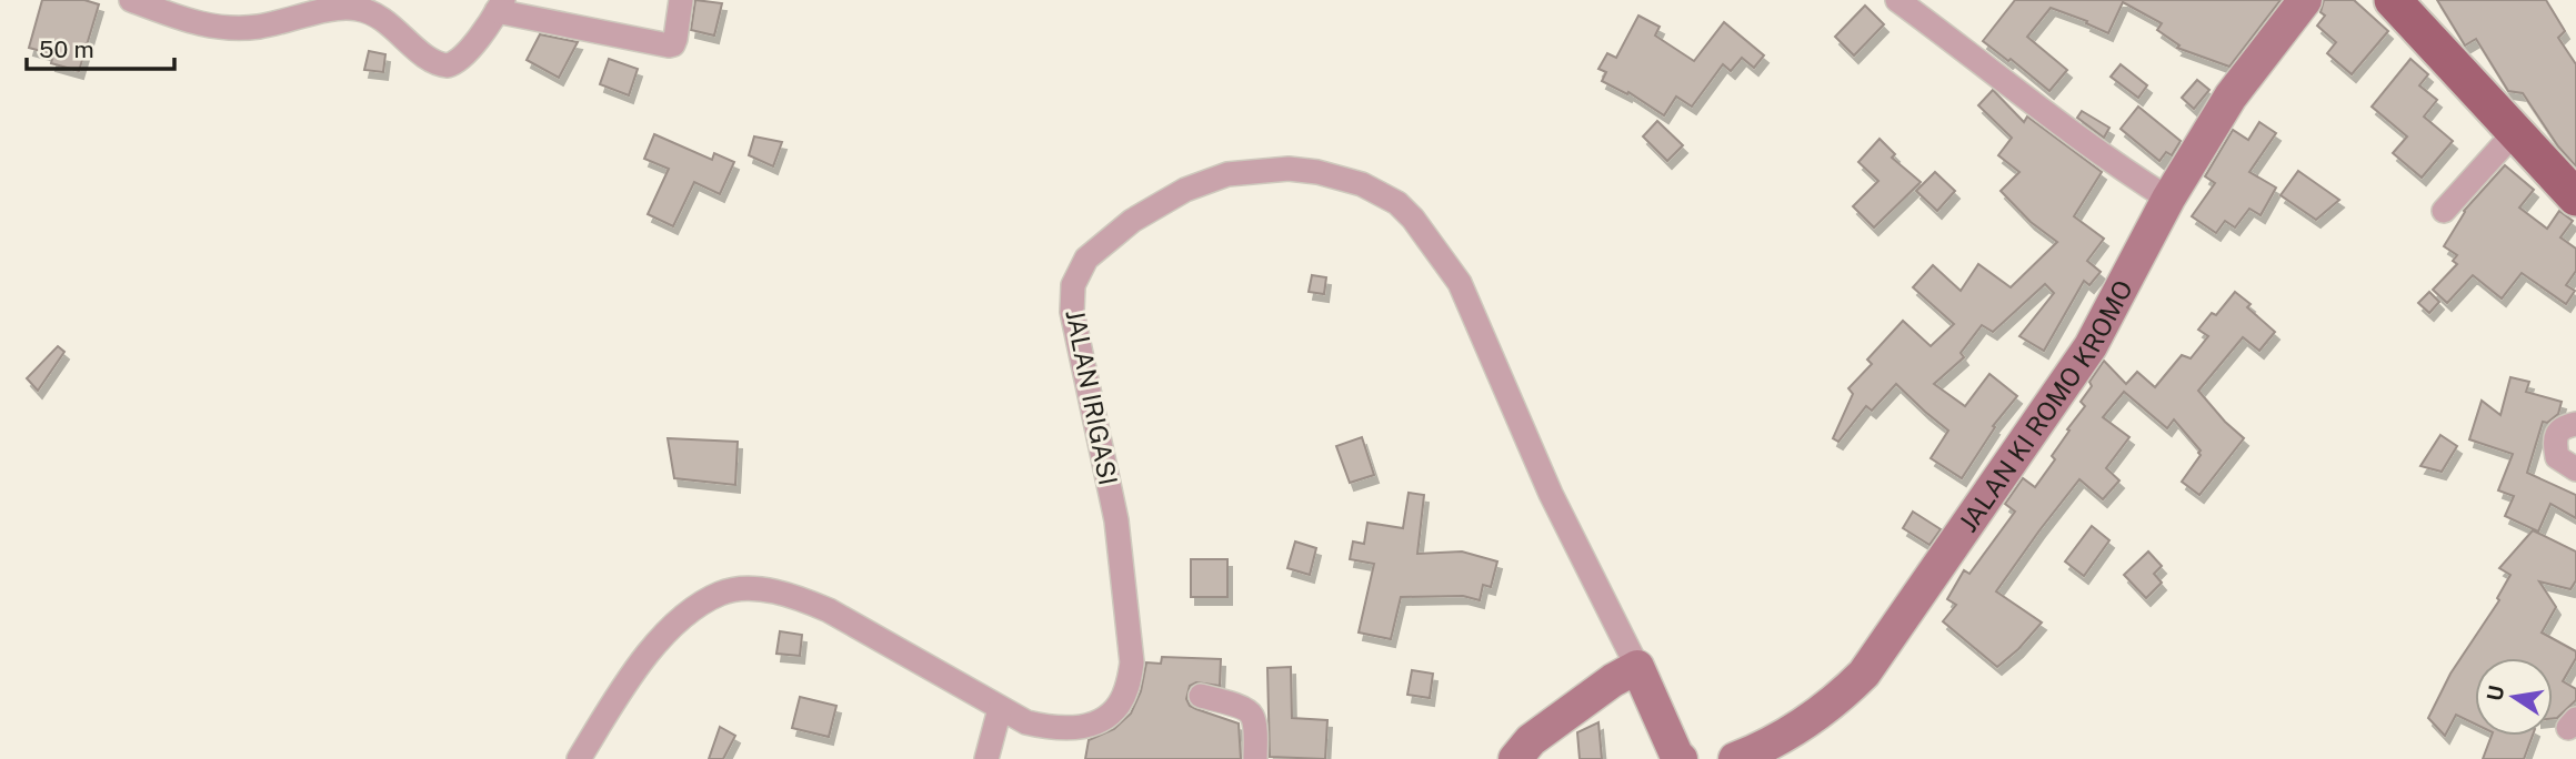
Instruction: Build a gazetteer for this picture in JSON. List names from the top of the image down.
{
  "streets": {
    "street": ["JALAN IRIGASI", "JALAN KI ROMO KROMO"]
  },
  "scale_bar": "50 m",
  "north": "left"
}
